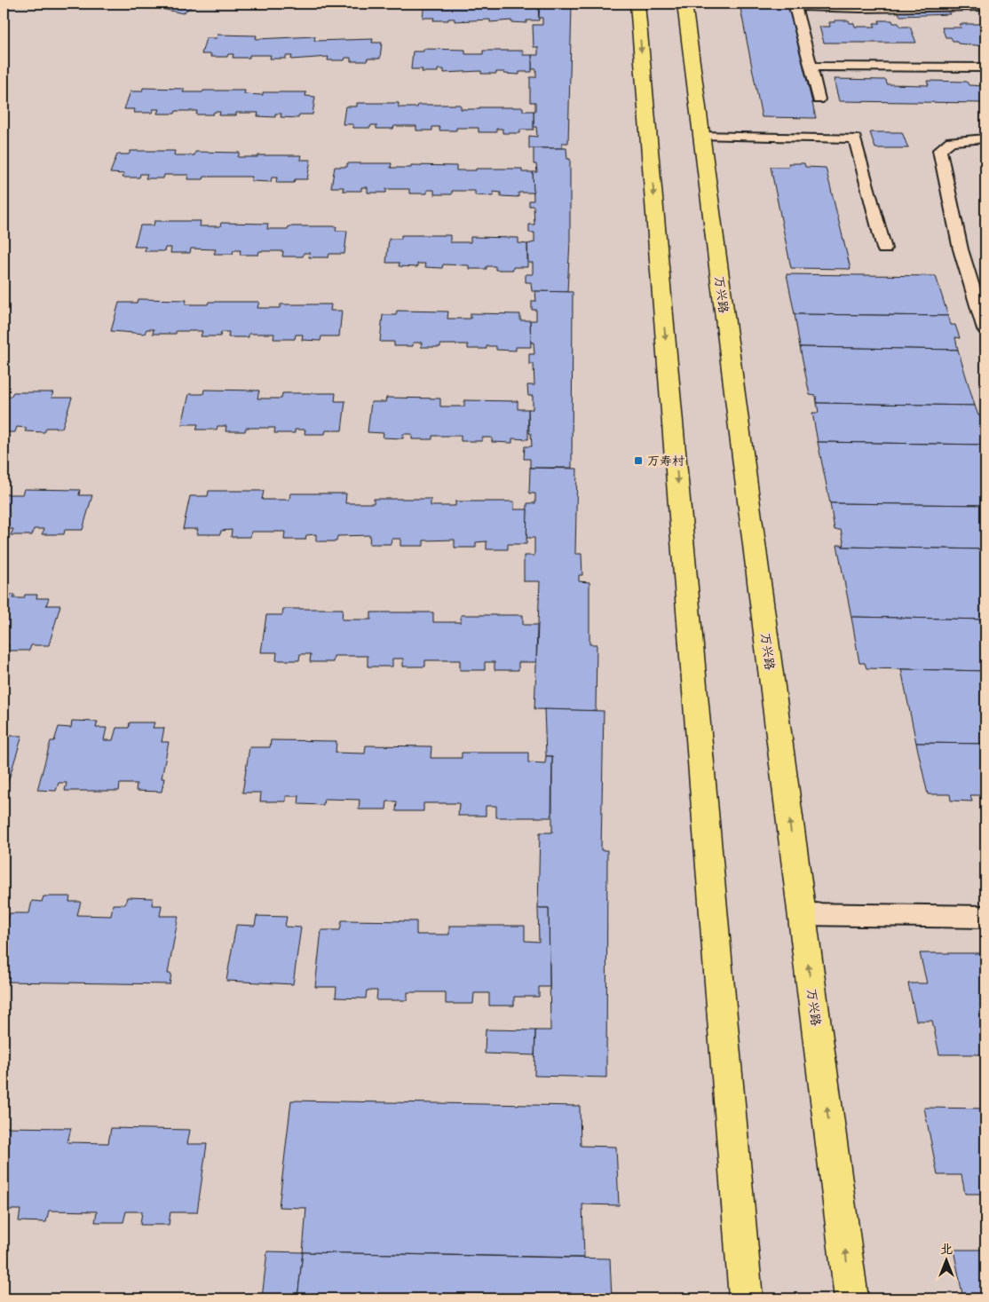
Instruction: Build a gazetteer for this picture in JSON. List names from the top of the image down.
{
  "streets": {
    "main road": ["万兴路"]
  },
  "places": {
    "transit": ["万寿村"]
  },
  "north": "top"
}
